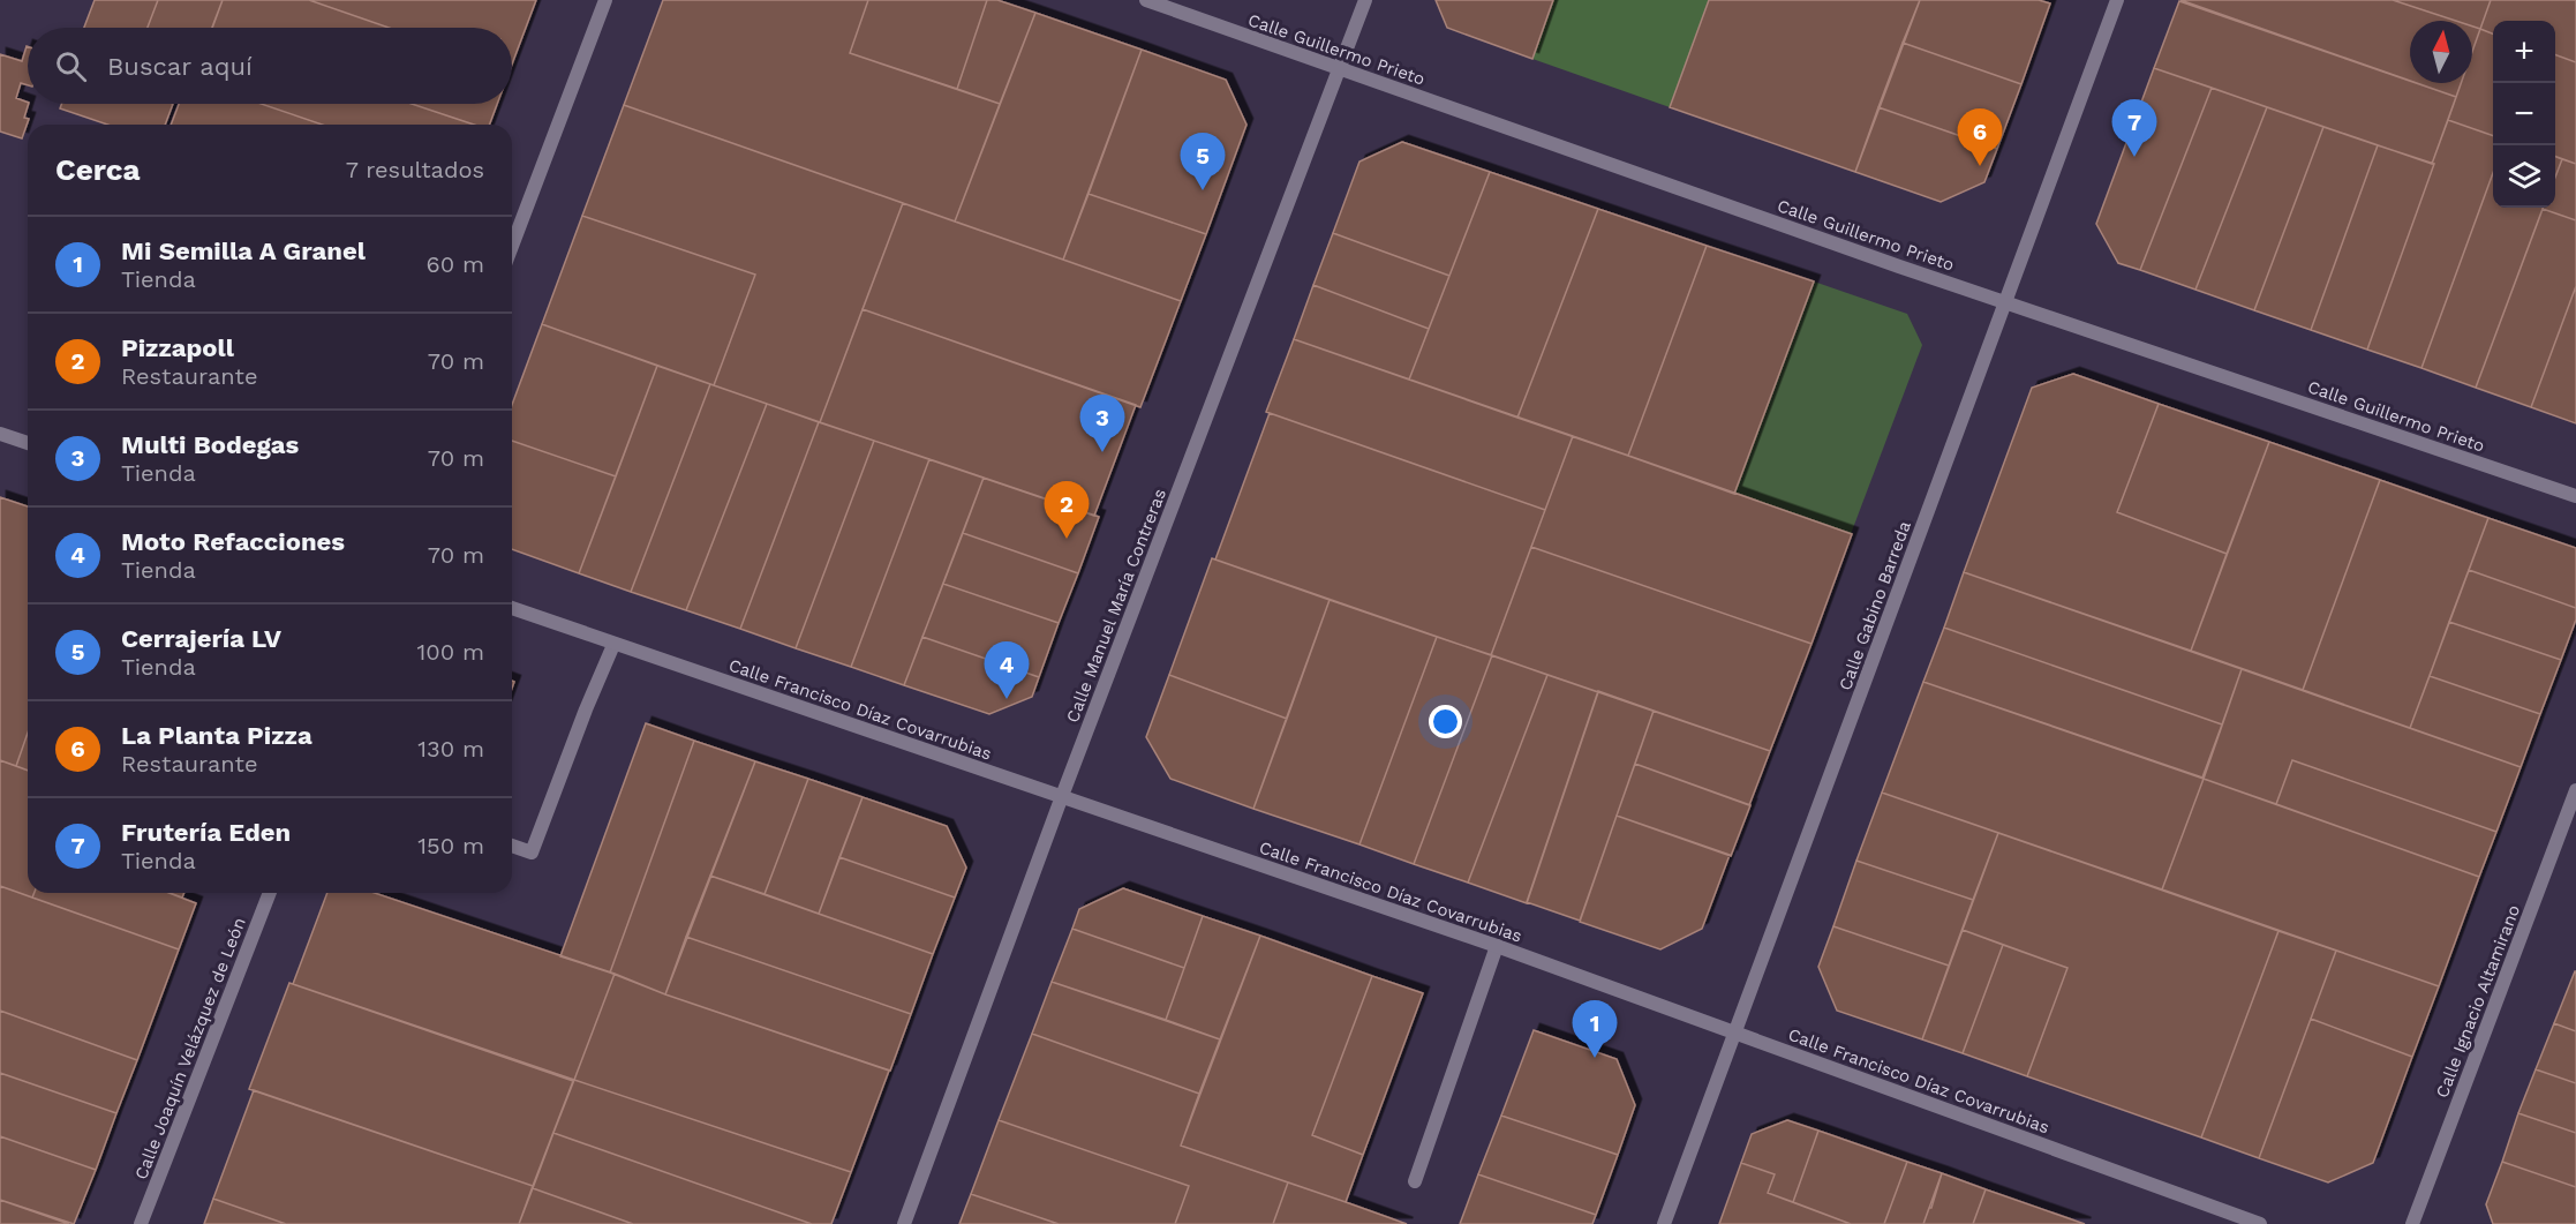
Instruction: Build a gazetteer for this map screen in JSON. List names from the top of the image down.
{
  "streets": {
    "street": [
      "Calle Guillermo Prieto",
      "Calle Manuel María Contreras",
      "Calle Gabino Barreda",
      "Calle Francisco Díaz Covarrubias",
      "Calle Ignacio Altamirano",
      "Calle Joaquín Velázquez de León"
    ]
  },
  "crossings": [
    ["Calle Guillermo Prieto", "Calle Manuel María Contreras"],
    ["Calle Guillermo Prieto", "Calle Gabino Barreda"],
    ["Calle Manuel María Contreras", "Calle Francisco Díaz Covarrubias"],
    ["Calle Gabino Barreda", "Calle Francisco Díaz Covarrubias"]
  ],
  "north": "top",
  "page": {
    "map_buttons": ["+", "−"],
    "search": "Buscar aquí",
    "pins": [
      "7",
      "6",
      "5",
      "3",
      "2",
      "4",
      "1"
    ],
    "heading": ["Cerca", "7 resultados"],
    "list": [
      {
        "mark": "1",
        "name": "Mi Semilla A Granel",
        "note": "Tienda",
        "value": "60 m"
      },
      {
        "mark": "2",
        "name": "Pizzapoll",
        "note": "Restaurante",
        "value": "70 m"
      },
      {
        "mark": "3",
        "name": "Multi Bodegas",
        "note": "Tienda",
        "value": "70 m"
      },
      {
        "mark": "4",
        "name": "Moto Refacciones",
        "note": "Tienda",
        "value": "70 m"
      },
      {
        "mark": "5",
        "name": "Cerrajería LV",
        "note": "Tienda",
        "value": "100 m"
      },
      {
        "mark": "6",
        "name": "La Planta Pizza",
        "note": "Restaurante",
        "value": "130 m"
      },
      {
        "mark": "7",
        "name": "Frutería Eden",
        "note": "Tienda",
        "value": "150 m"
      }
    ]
  }
}
